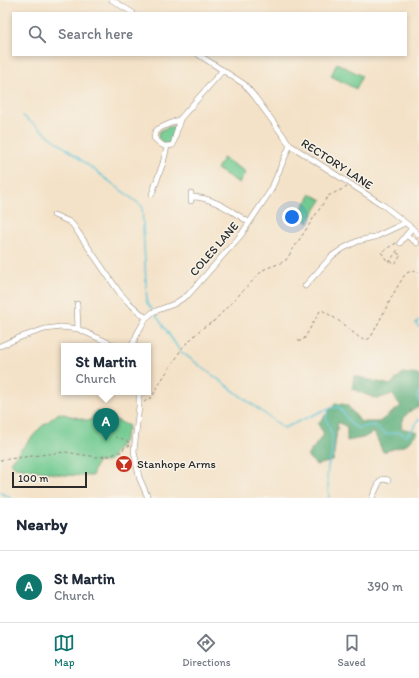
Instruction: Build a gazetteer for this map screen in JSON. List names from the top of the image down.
{
  "streets": {
    "street": ["RECTORY LANE", "COLES LANE"]
  },
  "crossings": [
    ["RECTORY LANE", "COLES LANE"]
  ],
  "places": {
    "bar": ["Stanhope Arms"]
  },
  "scale_bar": "100 m",
  "page": {
    "search": "Search here",
    "popup": ["St Martin", "Church"],
    "pins": "A",
    "scale": "100 m",
    "heading": "Nearby",
    "list": [
      {
        "mark": "A",
        "name": "St Martin",
        "note": "Church",
        "value": "390 m"
      }
    ],
    "nav": ["Map", "Directions", "Saved"]
  }
}
